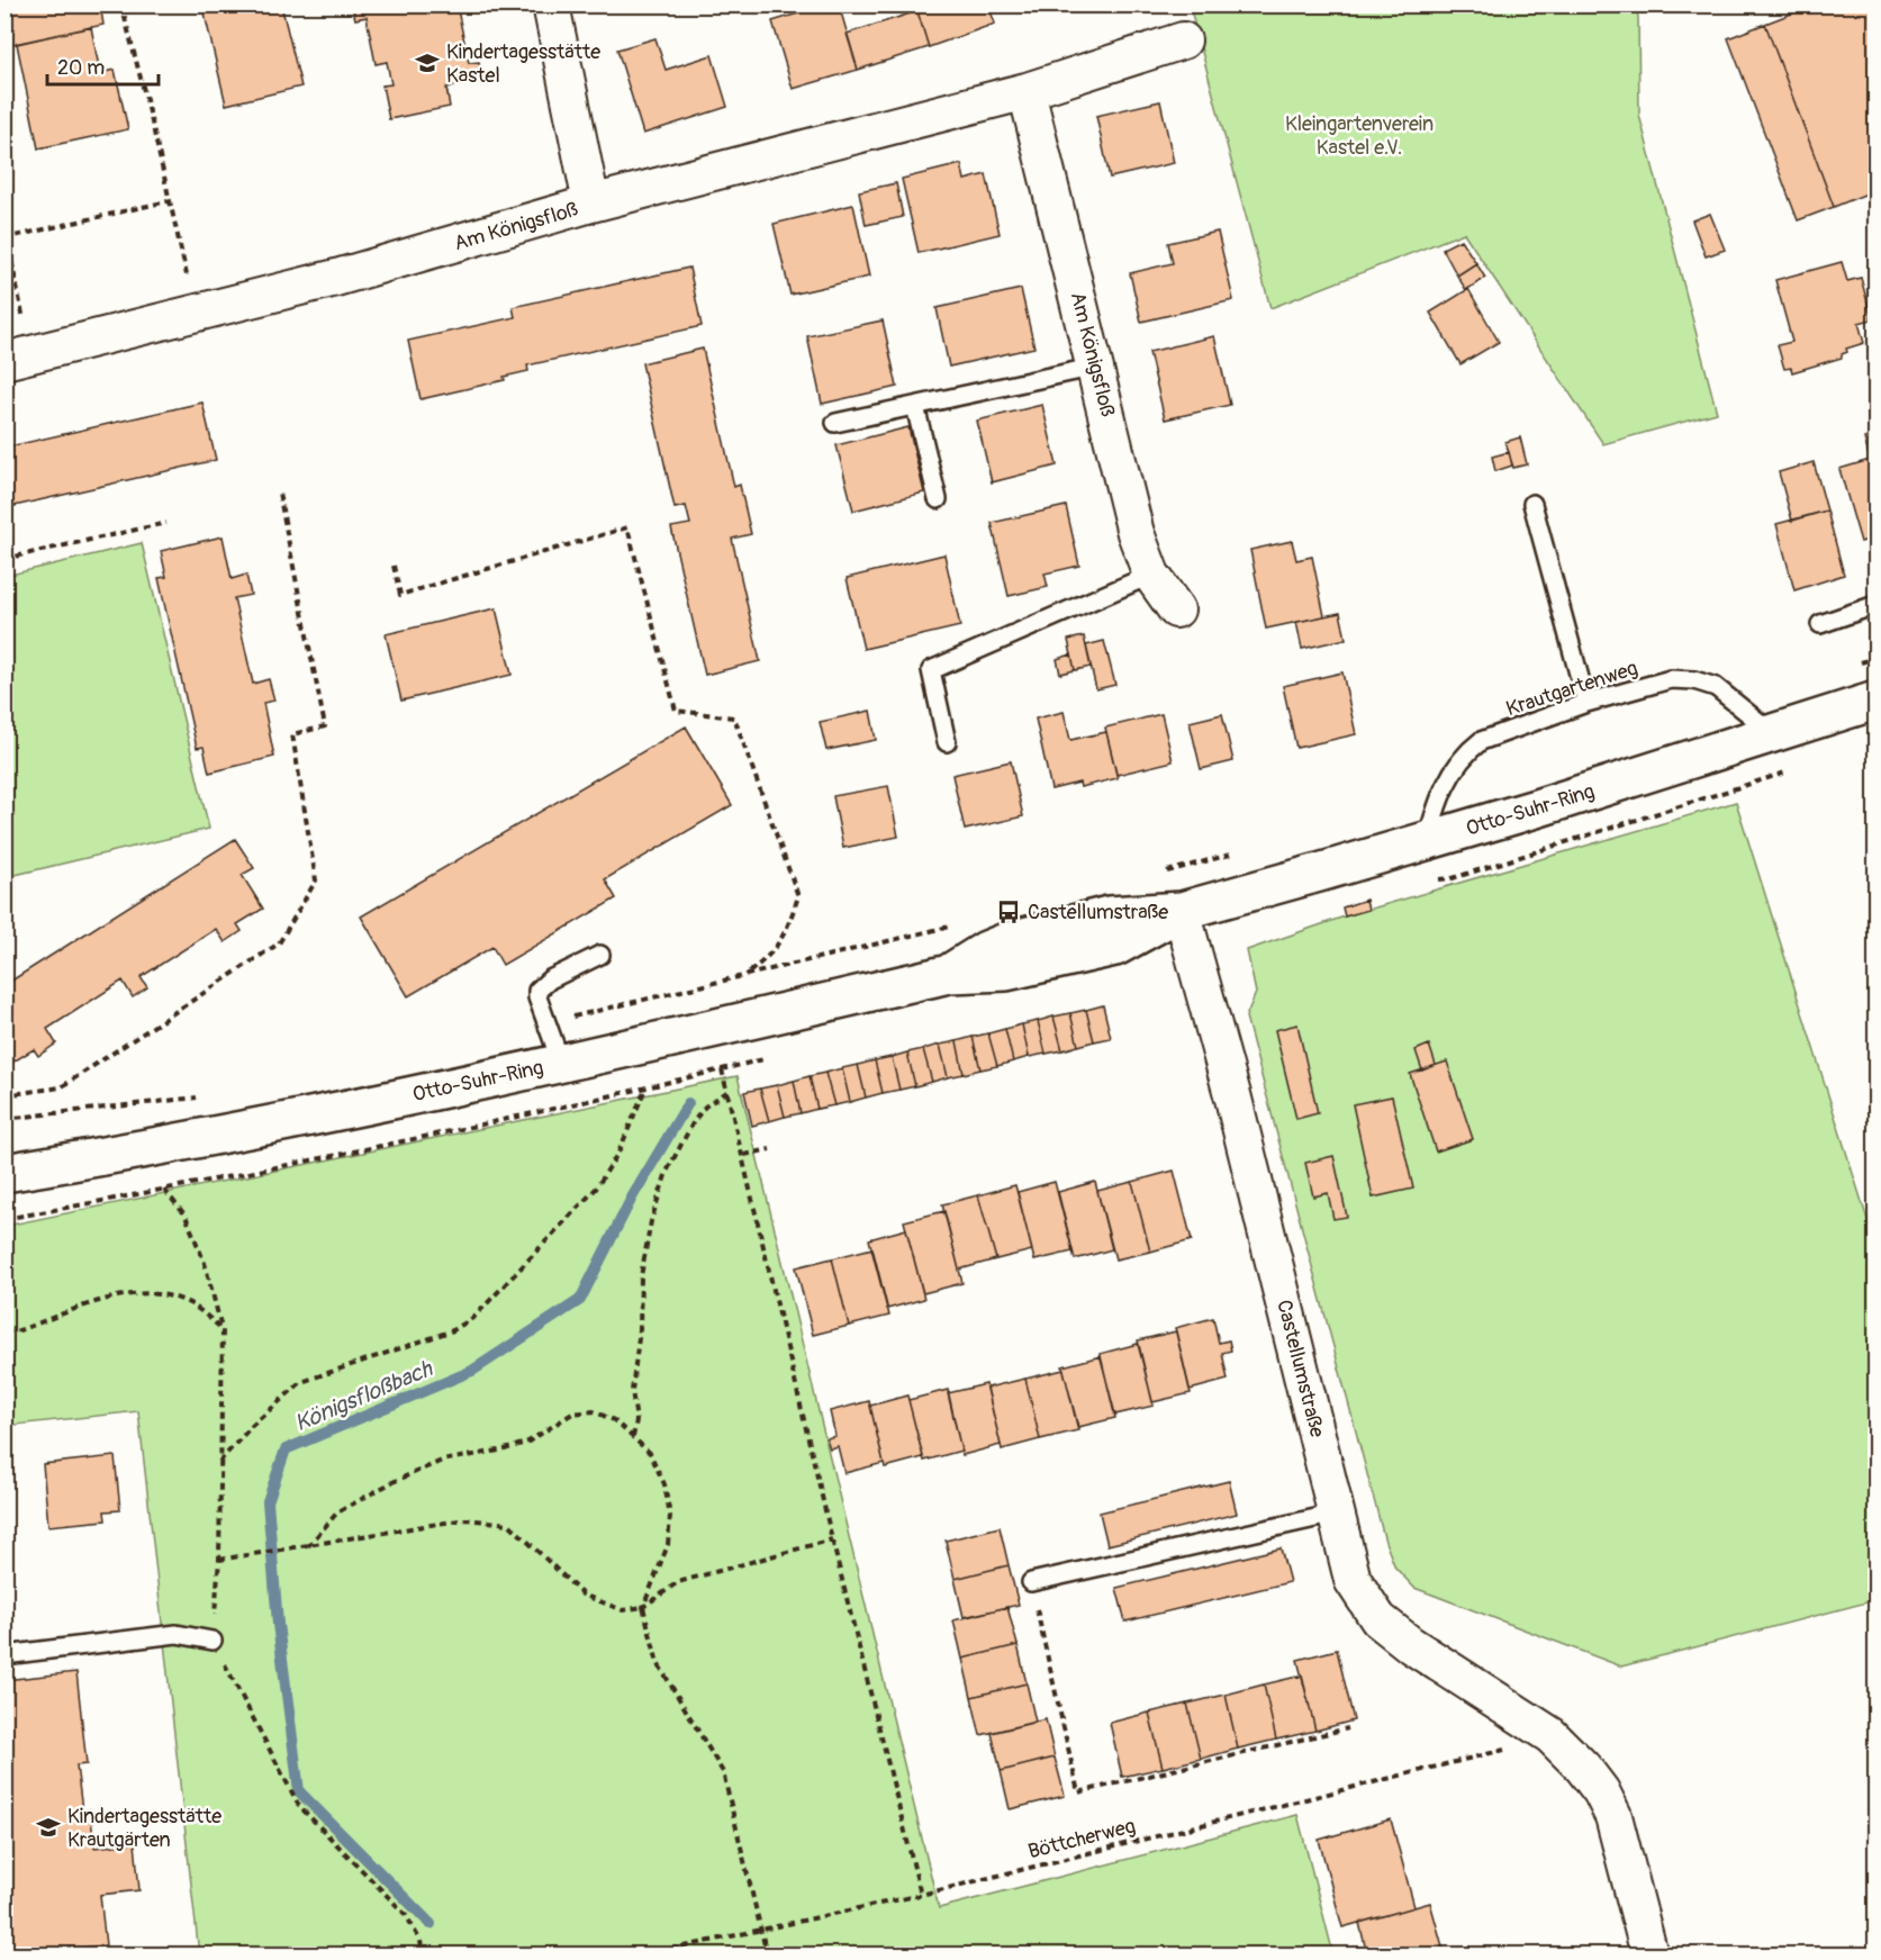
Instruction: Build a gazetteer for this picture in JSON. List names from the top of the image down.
{
  "streets": {
    "street": ["Am Königsfloß", "Otto-Suhr-Ring", "Castellumstraße"],
    "lane": ["Krautgartenweg"],
    "path": ["Böttcherweg"]
  },
  "crossings": [
    ["Krautgartenweg", "Otto-Suhr-Ring"],
    ["Otto-Suhr-Ring", "Castellumstraße"]
  ],
  "water": ["Königsfloßbach"],
  "parks": ["Kleingartenverein Kastel e.V."],
  "places": {
    "school or university": ["Kindertagesstätte Kastel", "Kindertagesstätte Krautgärten"],
    "bus stop": ["Castellumstraße"]
  },
  "scale_bar": "20 m"
}
